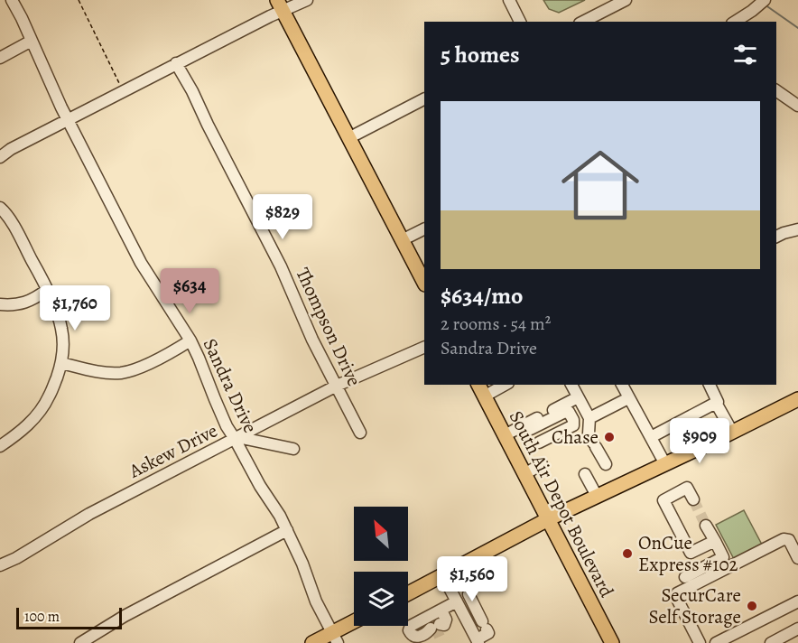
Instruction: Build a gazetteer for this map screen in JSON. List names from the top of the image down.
{
  "streets": {
    "main road": ["South Air Depot Boulevard"],
    "street": ["Thompson Drive", "Sandra Drive", "Askew Drive"]
  },
  "crossings": [
    ["Thompson Drive", "Askew Drive"],
    ["Sandra Drive", "Askew Drive"]
  ],
  "places": ["Chase", "OnCue Express #102", "SecurCare Self Storage"],
  "scale_bar": "100 m",
  "north": "top left",
  "page": {
    "heading": "5 homes",
    "list": [
      {
        "name": "$634/mo",
        "note": "2 rooms · 54 m² · Sandra Drive"
      }
    ],
    "price": [
      "$829",
      "$634",
      "$1,760",
      "$909",
      "$1,560"
    ],
    "scale": "100 m"
  }
}
